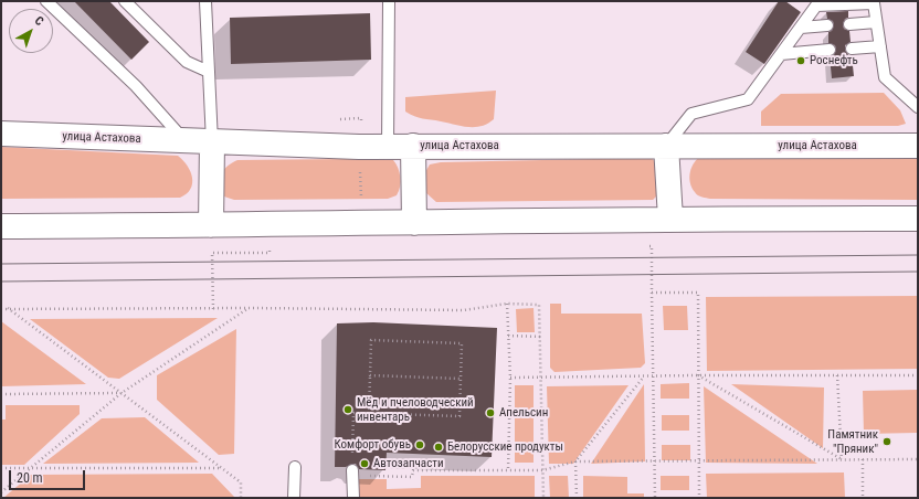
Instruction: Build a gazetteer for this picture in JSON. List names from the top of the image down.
{
  "streets": {
    "main road": ["улица Астахова"]
  },
  "places": [
    "Роснефть",
    "Мёд и пчеловодческий инвентарь",
    "Апельсин",
    "Памятник \"Пряник\"",
    "Комфорт обувь",
    "Белорусские продукты",
    "Автозапчасти"
  ],
  "scale_bar": "20 m",
  "north": "top right"
}
